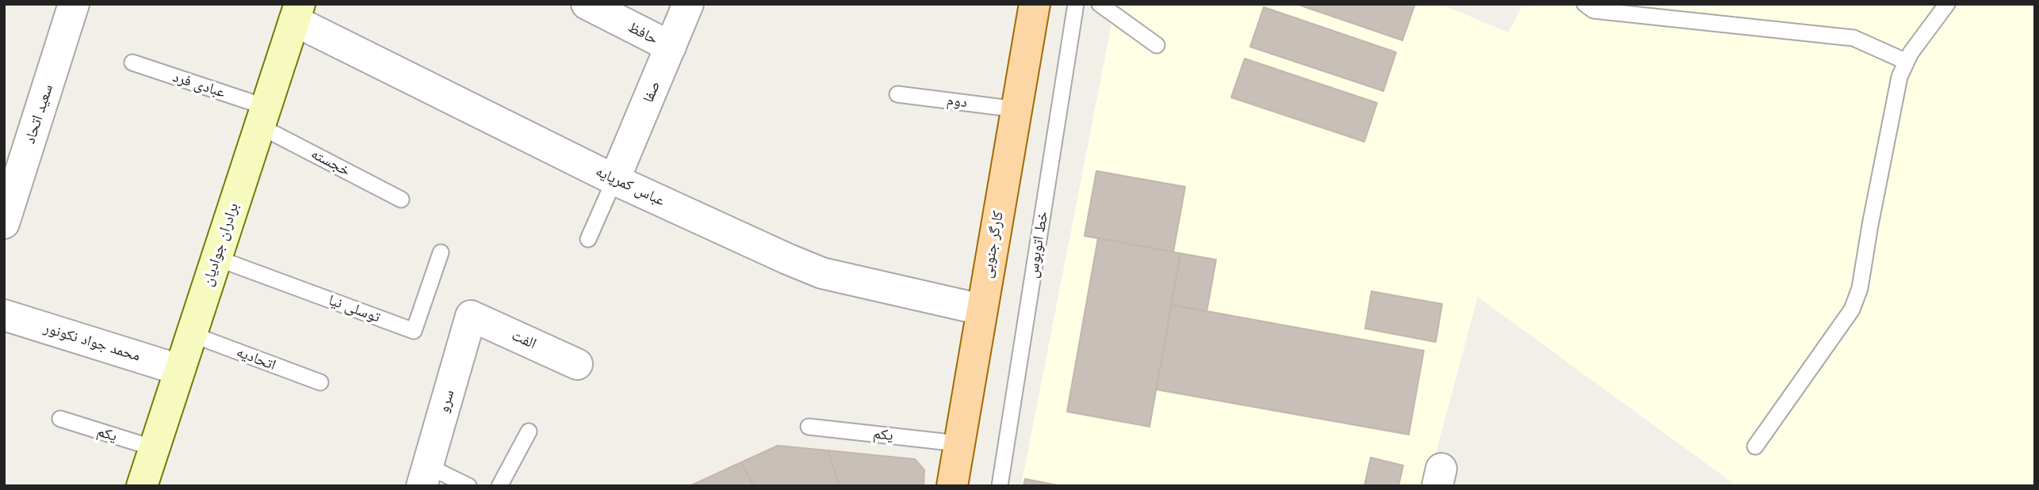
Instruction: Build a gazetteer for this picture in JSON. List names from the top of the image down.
{
  "streets": {
    "main road": ["کارگر جنوبی"],
    "street": [
      "حافظ",
      "صفا",
      "سعید اتحاد",
      "عباس کمرپایه",
      "برادران جوادیان",
      "الفت",
      "محمد جواد نکونور",
      "سرو"
    ],
    "lane": [
      "عبادی فرد",
      "دوم",
      "خجسته",
      "خط اتوبوس",
      "توسلی نیا",
      "اتحادیه",
      "یکم"
    ]
  },
  "crossings": [
    ["حافظ", "صفا"],
    ["عبادی فرد", "خجسته"],
    ["عبادی فرد", "برادران جوادیان"],
    ["صفا", "عباس کمرپایه"],
    ["دوم", "کارگر جنوبی"],
    ["خجسته", "برادران جوادیان"],
    ["عباس کمرپایه", "برادران جوادیان"],
    ["عباس کمرپایه", "کارگر جنوبی"],
    ["برادران جوادیان", "توسلی نیا"],
    ["برادران جوادیان", "محمد جواد نکونور"],
    ["برادران جوادیان", "اتحادیه"],
    ["برادران جوادیان", "یکم"],
    ["کارگر جنوبی", "یکم"],
    ["الفت", "سرو"]
  ]
}
